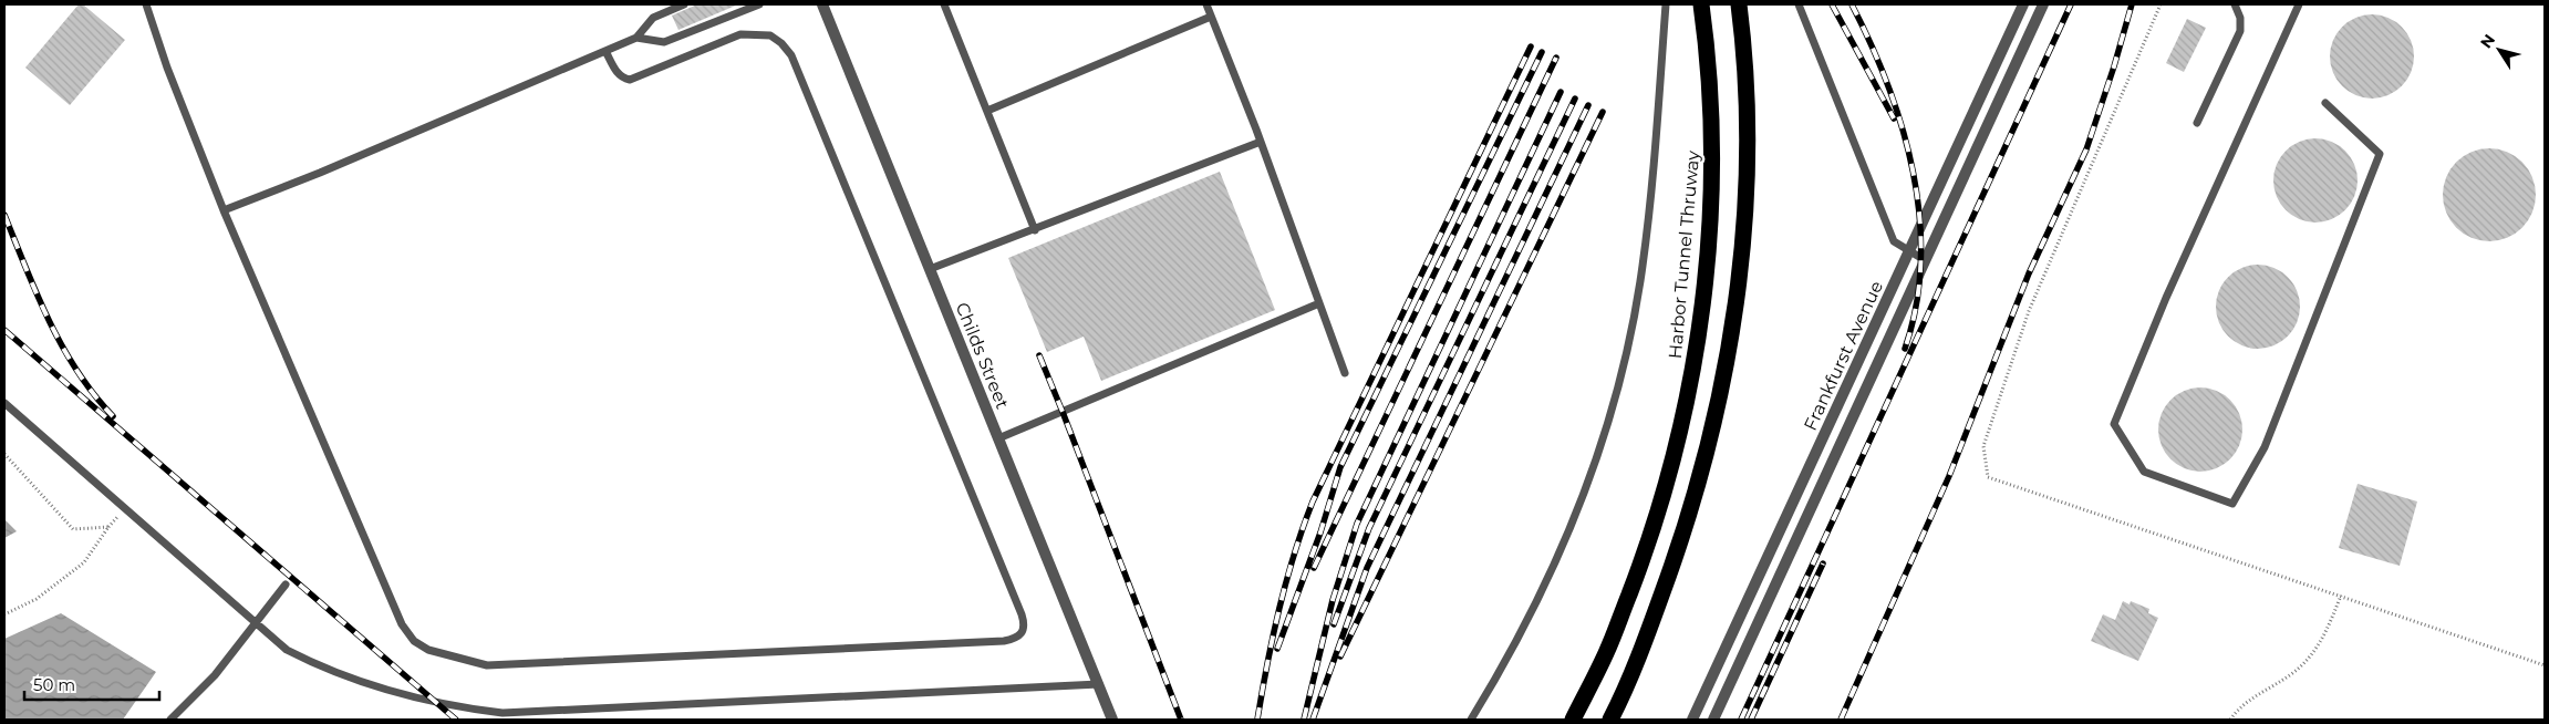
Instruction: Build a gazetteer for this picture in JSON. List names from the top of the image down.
{
  "streets": {
    "highway": ["Harbor Tunnel Thruway"],
    "street": ["Childs Street", "Frankfurst Avenue"]
  },
  "scale_bar": "50 m",
  "north": "top left"
}
